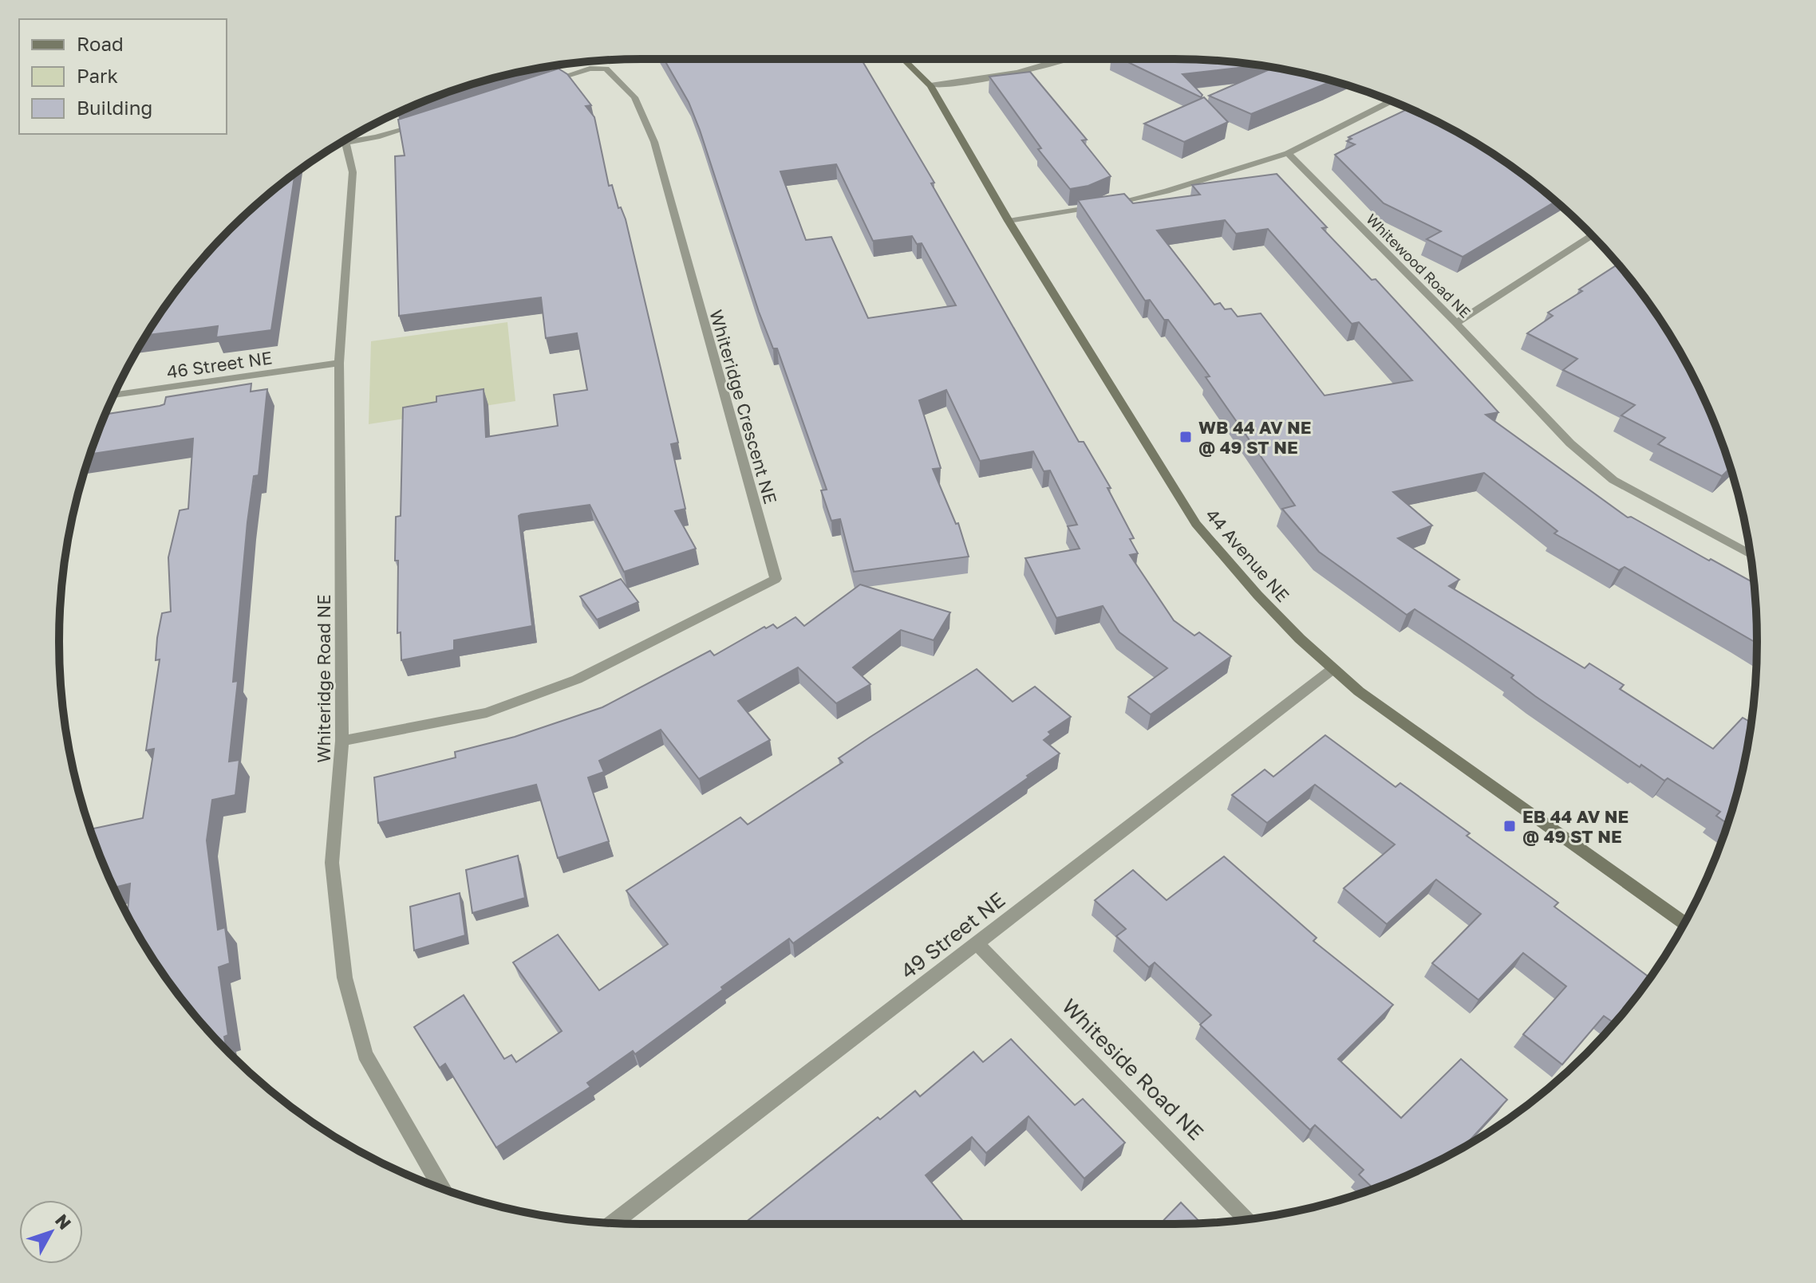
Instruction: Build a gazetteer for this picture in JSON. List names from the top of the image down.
{
  "streets": {
    "street": [
      "Whitewood Road NE",
      "46 Street NE",
      "Whiteridge Crescent NE",
      "44 Avenue NE",
      "Whiteridge Road NE",
      "49 Street NE",
      "Whiteside Road NE"
    ]
  },
  "crossings": [
    ["46 Street NE", "Whiteridge Road NE"],
    ["Whiteridge Crescent NE", "Whiteridge Road NE"],
    ["44 Avenue NE", "49 Street NE"],
    ["49 Street NE", "Whiteside Road NE"]
  ],
  "places": {
    "transit": ["WB 44 AV NE @ 49 ST NE", "EB 44 AV NE @ 49 ST NE"]
  },
  "legend": ["Road", "Park", "Building"],
  "north": "top right"
}
